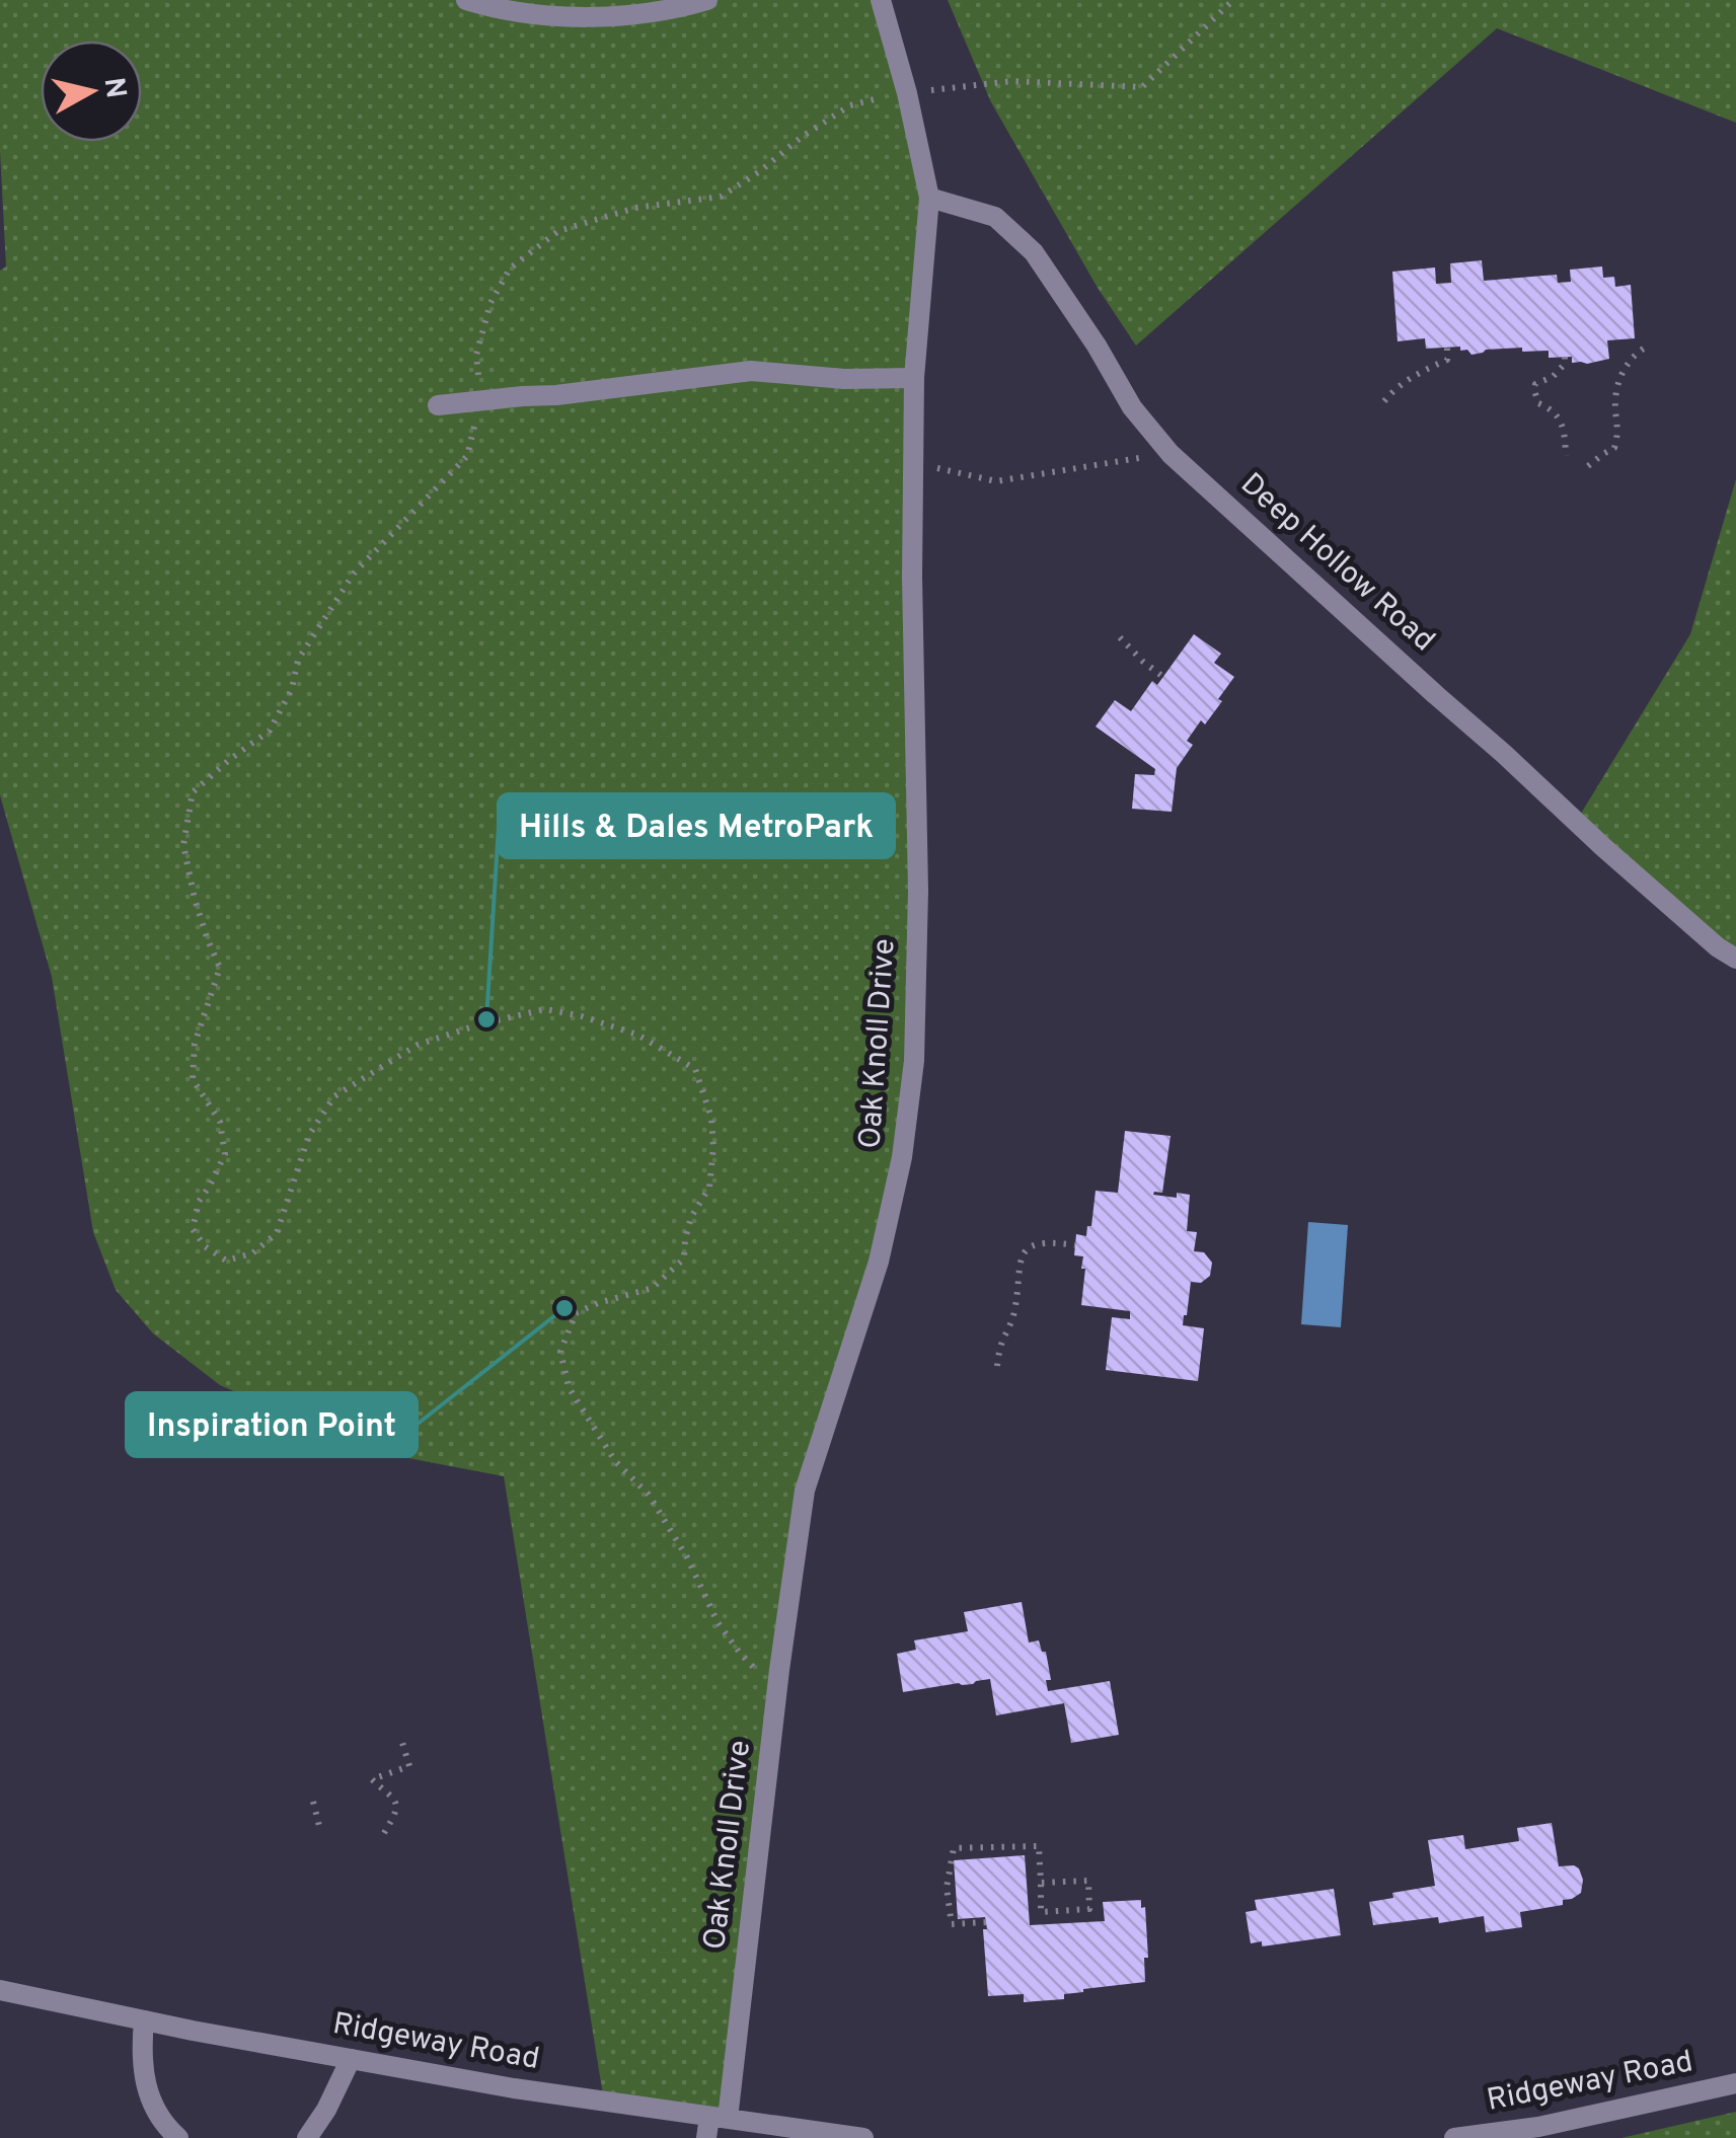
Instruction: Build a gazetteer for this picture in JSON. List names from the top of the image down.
{
  "streets": {
    "street": ["Deep Hollow Road", "Oak Knoll Drive", "Ridgeway Road"]
  },
  "crossings": [
    ["Deep Hollow Road", "Oak Knoll Drive"],
    ["Oak Knoll Drive", "Ridgeway Road"]
  ],
  "places": ["Hills & Dales MetroPark", "Inspiration Point"],
  "north": "right"
}
